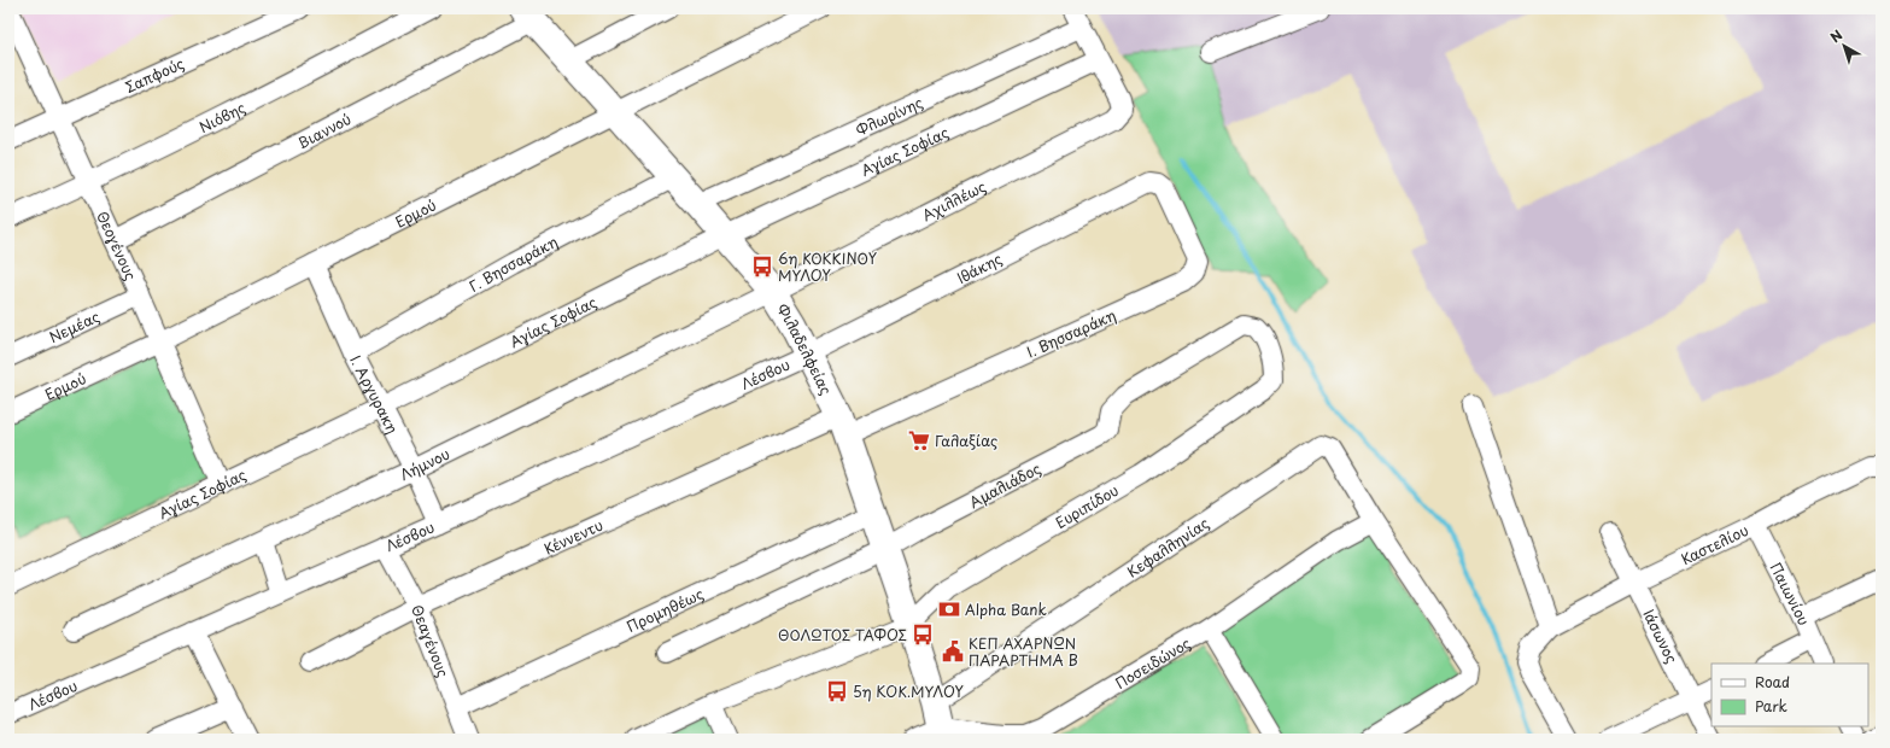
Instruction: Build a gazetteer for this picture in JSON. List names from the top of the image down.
{
  "streets": {
    "main road": ["Φιλαδελφείας"],
    "street": [
      "Σαπφούς",
      "Φλωρίνης",
      "Νιόβης",
      "Βιαννού",
      "Αγίας Σοφίας",
      "Αχιλλέως",
      "Ερμού",
      "Θεογένους",
      "Γ. Βησσαράκη",
      "Ιθάκης",
      "Νεμέας",
      "Ι. Βησσαράκη",
      "Λέσβου",
      "Ι. Αργυρακη",
      "Λήμνου",
      "Αμαλιάδος",
      "Ευριπίδου",
      "Κέννεντυ",
      "Καστελίου",
      "Κεφαλληνίας",
      "Παιωνίου",
      "Προμηθέως",
      "Ιάσωνος",
      "Θεαγένους",
      "Ποσειδώνος"
    ]
  },
  "crossings": [
    ["Σαπφούς", "Θεογένους"],
    ["Φλωρίνης", "Φιλαδελφείας"],
    ["Νιόβης", "Θεογένους"],
    ["Βιαννού", "Θεογένους"],
    ["Βιαννού", "Φιλαδελφείας"],
    ["Αγίας Σοφίας", "Αχιλλέως"],
    ["Αγίας Σοφίας", "Θεογένους"],
    ["Αγίας Σοφίας", "Φιλαδελφείας"],
    ["Αγίας Σοφίας", "Ι. Αργυρακη"],
    ["Αχιλλέως", "Φιλαδελφείας"],
    ["Αχιλλέως", "Λήμνου"],
    ["Ερμού", "Θεογένους"],
    ["Ερμού", "Φιλαδελφείας"],
    ["Ερμού", "Ι. Αργυρακη"],
    ["Θεογένους", "Νεμέας"],
    ["Γ. Βησσαράκη", "Φιλαδελφείας"],
    ["Γ. Βησσαράκη", "Ι. Αργυρακη"],
    ["Ιθάκης", "Ι. Βησσαράκη"],
    ["Ιθάκης", "Φιλαδελφείας"],
    ["Ιθάκης", "Λέσβου"],
    ["Ι. Βησσαράκη", "Φιλαδελφείας"],
    ["Ι. Βησσαράκη", "Κέννεντυ"],
    ["Φιλαδελφείας", "Λέσβου"],
    ["Φιλαδελφείας", "Λήμνου"],
    ["Φιλαδελφείας", "Αμαλιάδος"],
    ["Φιλαδελφείας", "Ευριπίδου"],
    ["Φιλαδελφείας", "Κέννεντυ"],
    ["Φιλαδελφείας", "Κεφαλληνίας"],
    ["Φιλαδελφείας", "Προμηθέως"],
    ["Φιλαδελφείας", "Ποσειδώνος"],
    ["Λέσβου", "Ι. Αργυρακη"],
    ["Λέσβου", "Θεαγένους"],
    ["Ι. Αργυρακη", "Λήμνου"],
    ["Αμαλιάδος", "Ευριπίδου"],
    ["Κέννεντυ", "Θεαγένους"],
    ["Καστελίου", "Παιωνίου"],
    ["Καστελίου", "Ιάσωνος"],
    ["Κεφαλληνίας", "Ποσειδώνος"],
    ["Προμηθέως", "Θεαγένους"]
  ],
  "places": {
    "bus stop": ["6η ΚΟΚΚΙΝΟΥ ΜΥΛΟΥ", "ΘΟΛΩΤΟΣ ΤΑΦΟΣ", "5η ΚΟΚ.ΜΥΛΟΥ"],
    "supermarket": ["Γαλαξίας"],
    "bank": ["Alpha Bank"],
    "public building": ["ΚΕΠ ΑΧΑΡΝΩΝ ΠΑΡΑΡΤΗΜΑ Β"]
  },
  "legend": ["Road", "Park"],
  "north": "top left"
}
